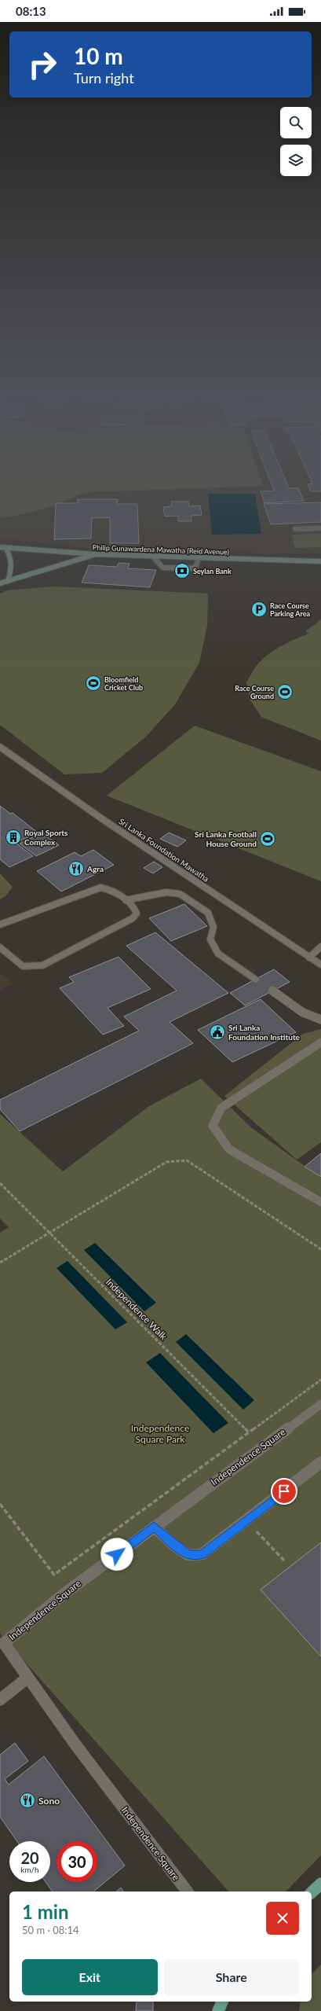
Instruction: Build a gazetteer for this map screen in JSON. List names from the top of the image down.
{
  "streets": {
    "main road": ["Philip Gunawardena Mawatha (Reid Avenue)"],
    "street": ["Sri Lanka Foundation Mawatha", "Independence Square"],
    "path": ["Independence Walk"]
  },
  "crossings": [
    ["Independence Walk", "Independence Square"]
  ],
  "parks": ["Independence Square Park"],
  "places": {
    "bank": ["Seylan Bank"],
    "parking": ["Race Course Parking Area"],
    "sports": ["Bloomfield Cricket Club", "Race Course Ground", "Sri Lanka Football House Ground"],
    "building": ["Royal Sports Complex"],
    "restaurant": ["Agra", "Sono"],
    "public building": ["Sri Lanka Foundation Institute"]
  },
  "page": {
    "status": "08:13",
    "turn": ["10 m", "Turn right"],
    "speed": "20 km/h",
    "limit": "30",
    "heading": ["1 min", "50 m · 08:14"],
    "buttons": ["Exit", "Share"]
  }
}
